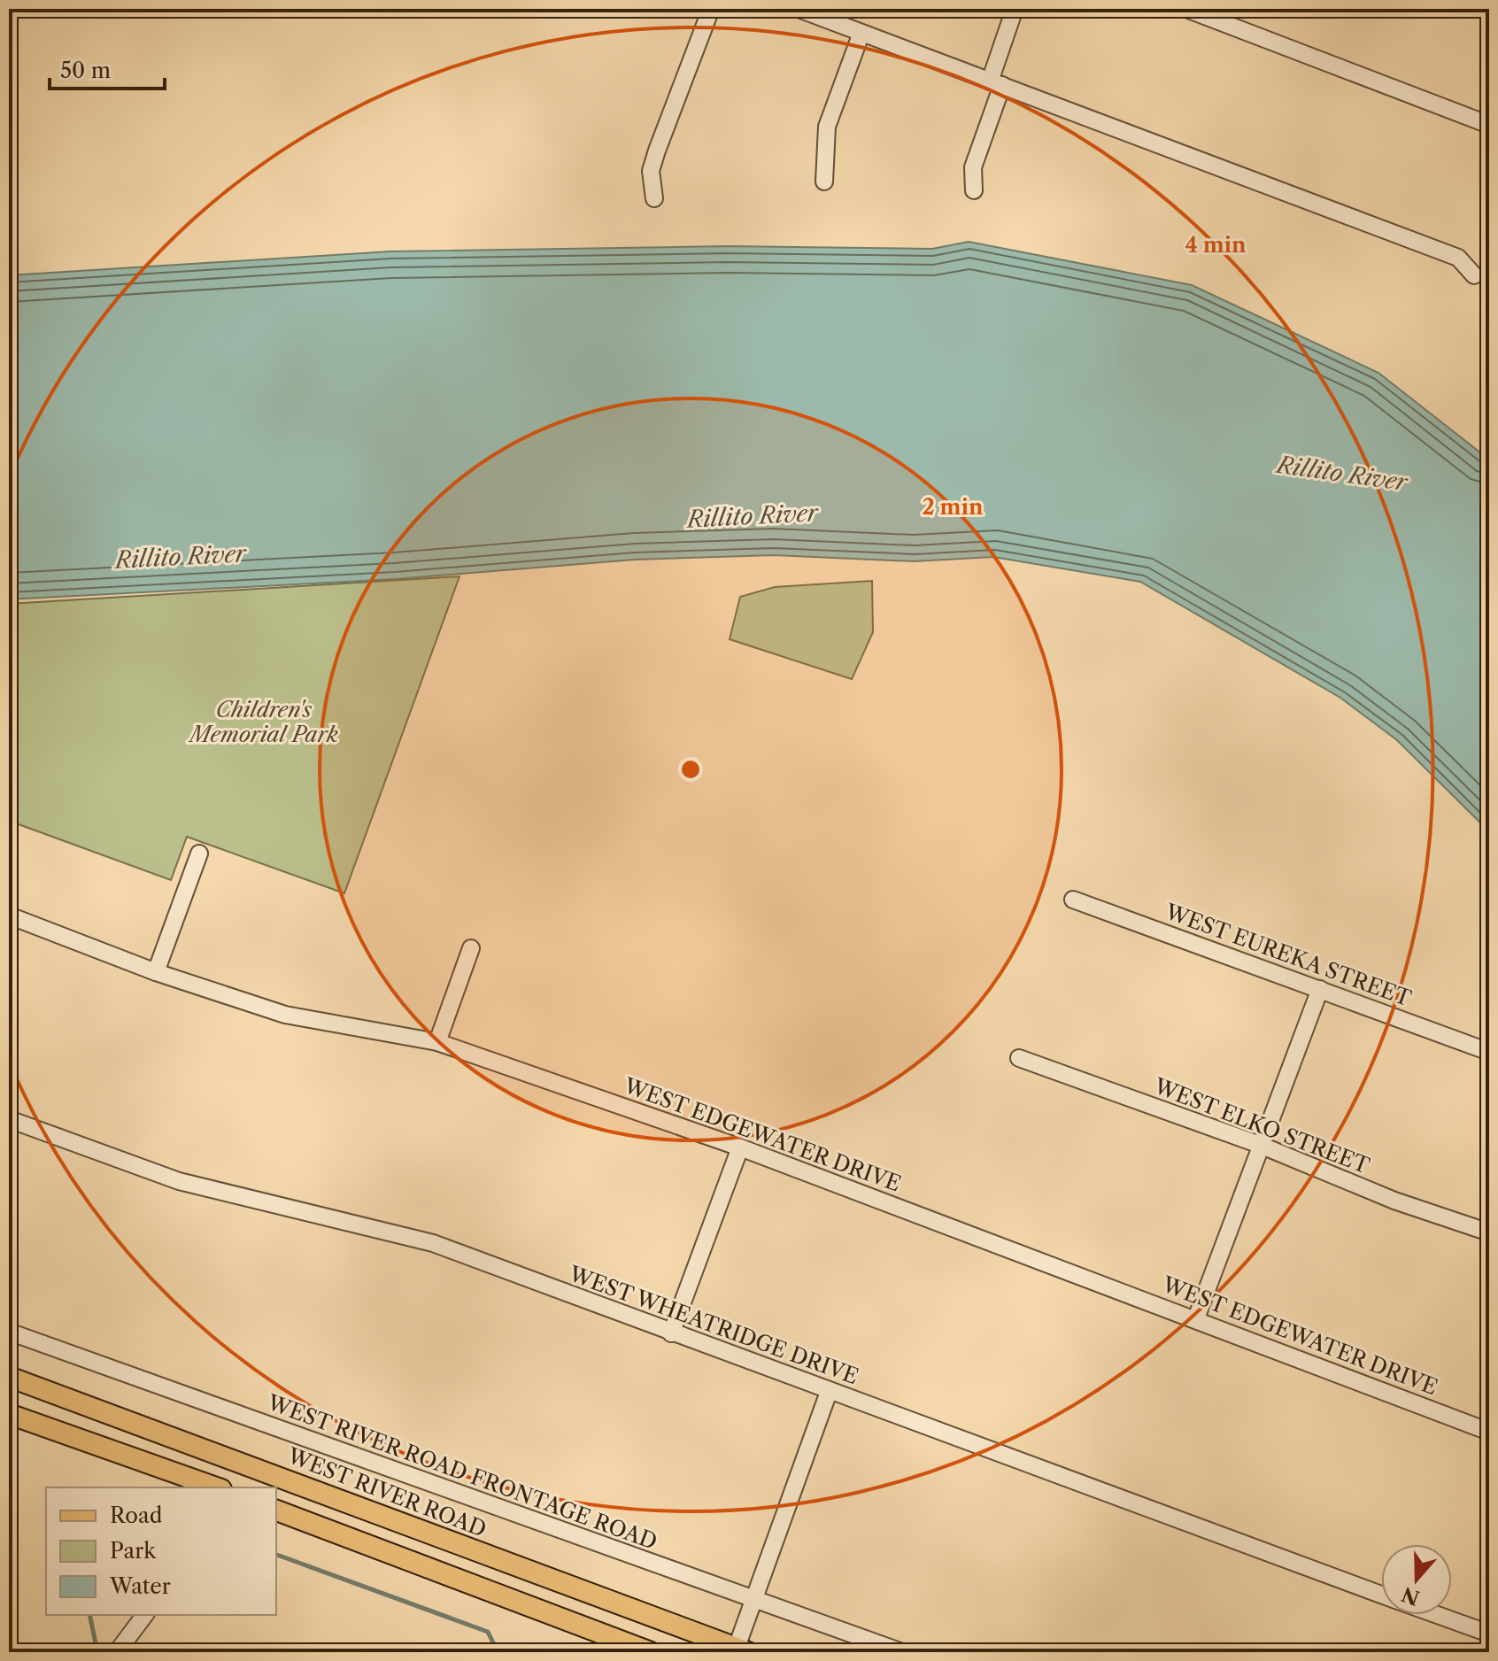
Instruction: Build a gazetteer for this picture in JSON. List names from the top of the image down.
{
  "streets": {
    "main road": ["WEST RIVER ROAD"],
    "street": [
      "WEST EUREKA STREET",
      "WEST ELKO STREET",
      "WEST EDGEWATER DRIVE",
      "WEST WHEATRIDGE DRIVE",
      "WEST RIVER ROAD FRONTAGE ROAD"
    ]
  },
  "water": ["Rillito River"],
  "parks": ["Children's Memorial Park"],
  "legend": ["Road", "Park", "Water"],
  "scale_bar": "50 m",
  "north": "bottom",
  "rings": ["4 min", "2 min"]
}
